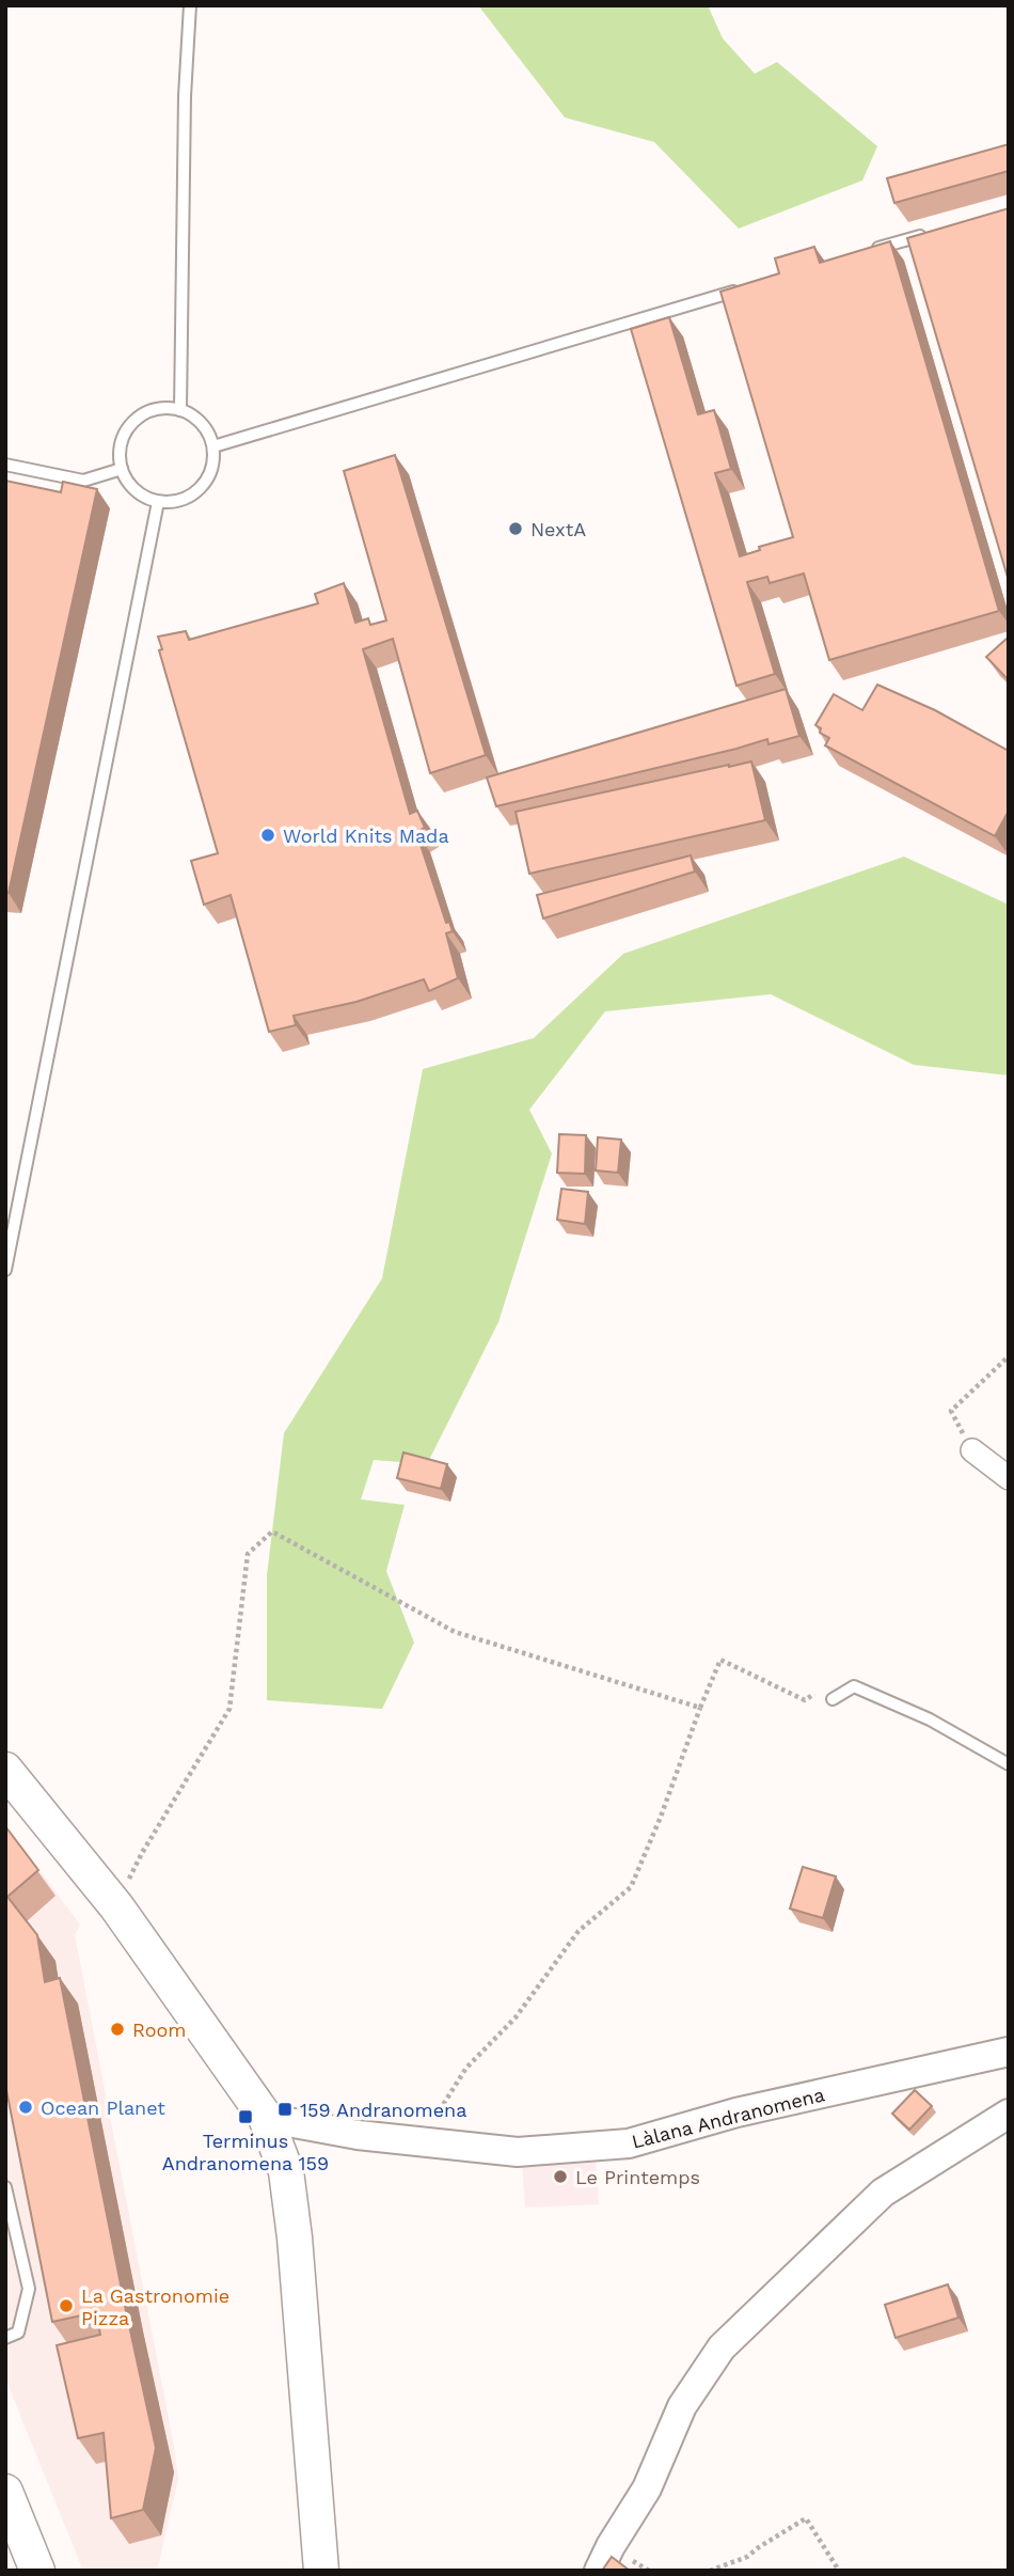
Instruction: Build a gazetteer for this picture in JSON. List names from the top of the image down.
{
  "streets": {
    "street": ["Làlana Andranomena"]
  },
  "places": {
    "other": [
      "NextA",
      "World Knits Mada",
      "Room",
      "Ocean Planet",
      "Le Printemps",
      "La Gastronomie Pizza"
    ],
    "transit": ["159 Andranomena", "Terminus Andranomena 159"]
  }
}
